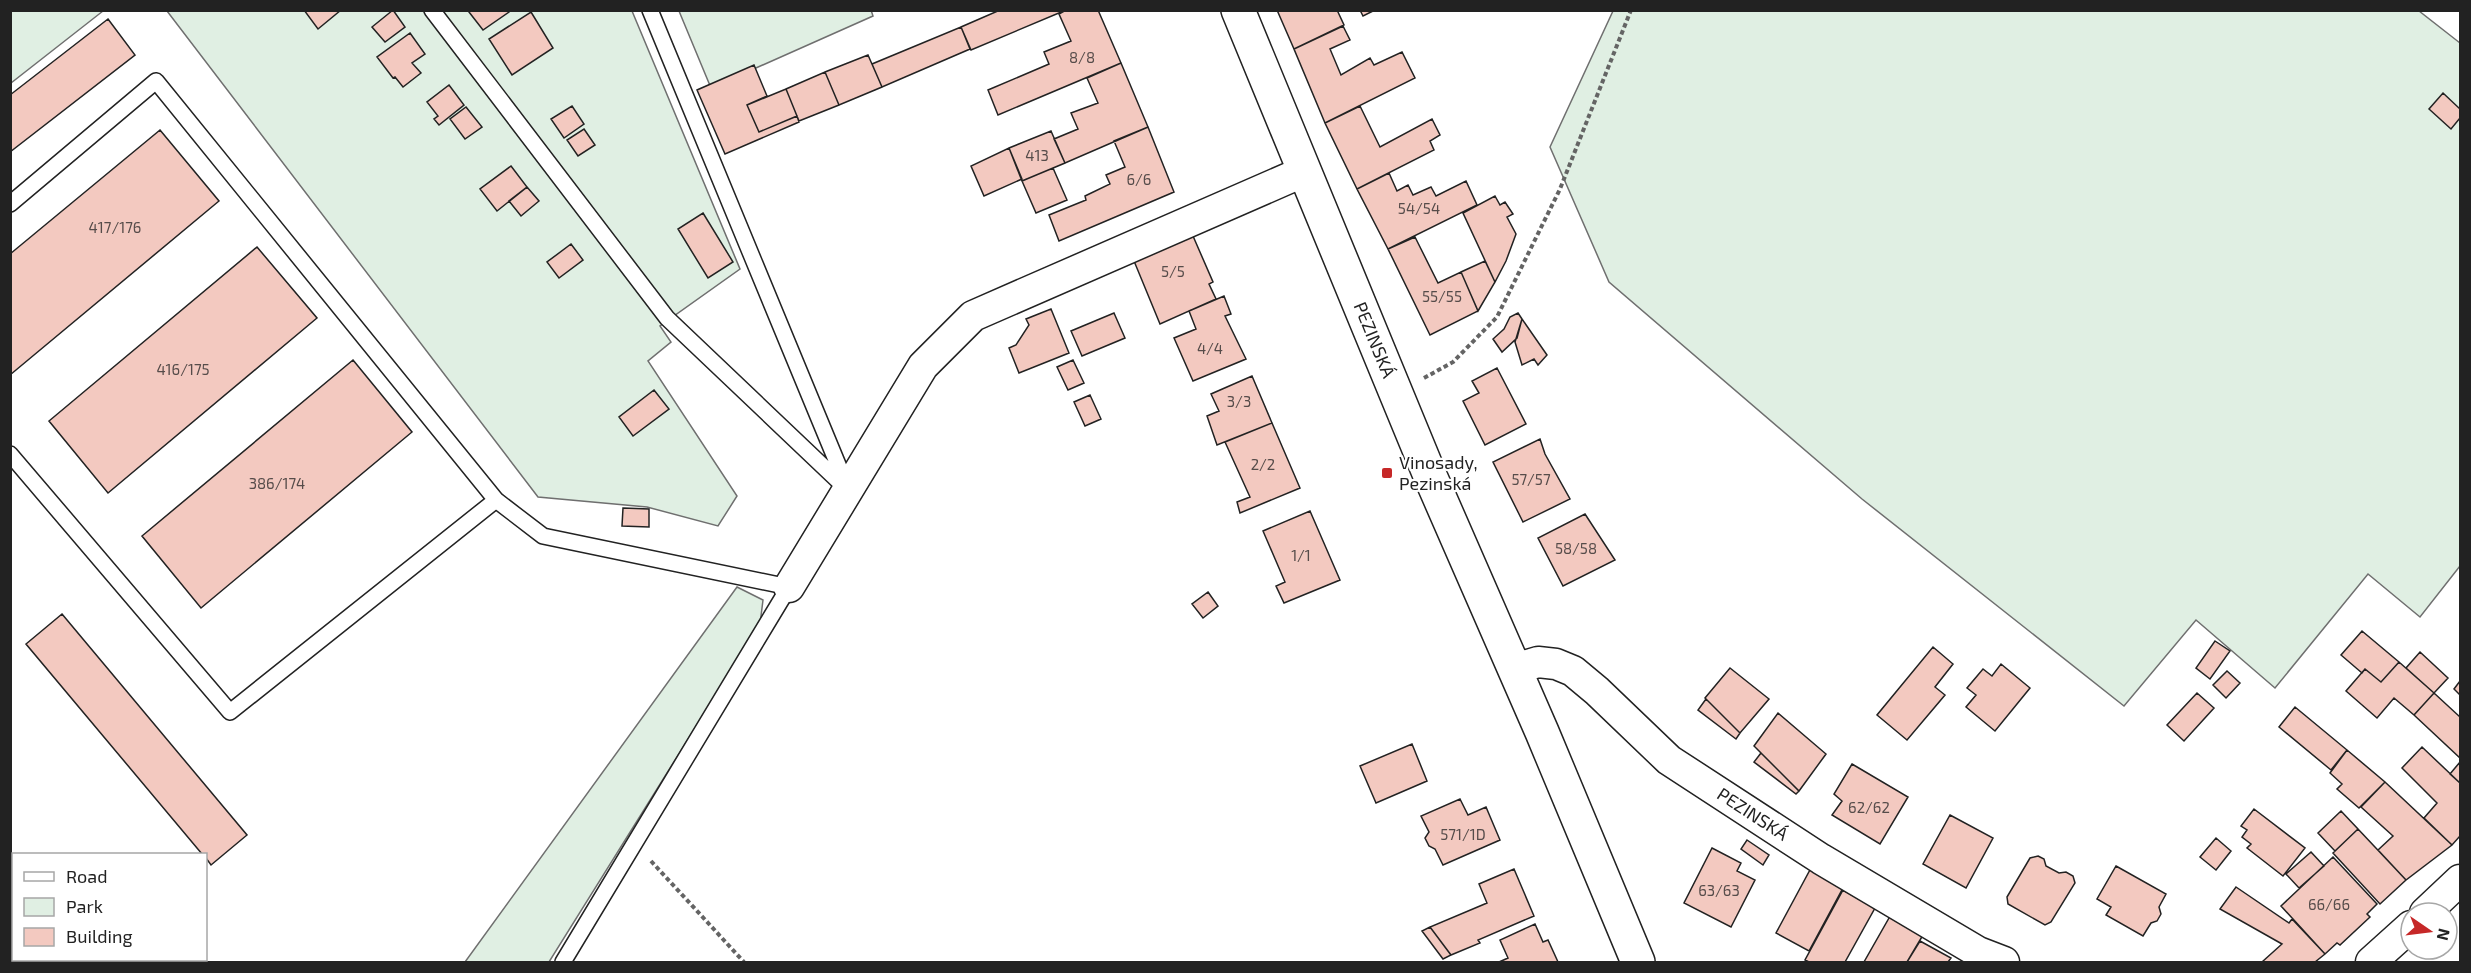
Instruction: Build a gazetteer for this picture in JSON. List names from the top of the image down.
{
  "streets": {
    "main road": ["PEZINSKÁ"]
  },
  "places": {
    "transit": ["Vinosady, Pezinská"]
  },
  "house_numbers": [
    "8/8",
    "413",
    "6/6",
    "54/54",
    "417/176",
    "5/5",
    "55/55",
    "4/4",
    "416/175",
    "3/3",
    "2/2",
    "57/57",
    "386/174",
    "58/58",
    "1/1",
    "62/62",
    "571/1D",
    "63/63",
    "66/66"
  ],
  "legend": ["Road", "Park", "Building"],
  "north": "right"
}
